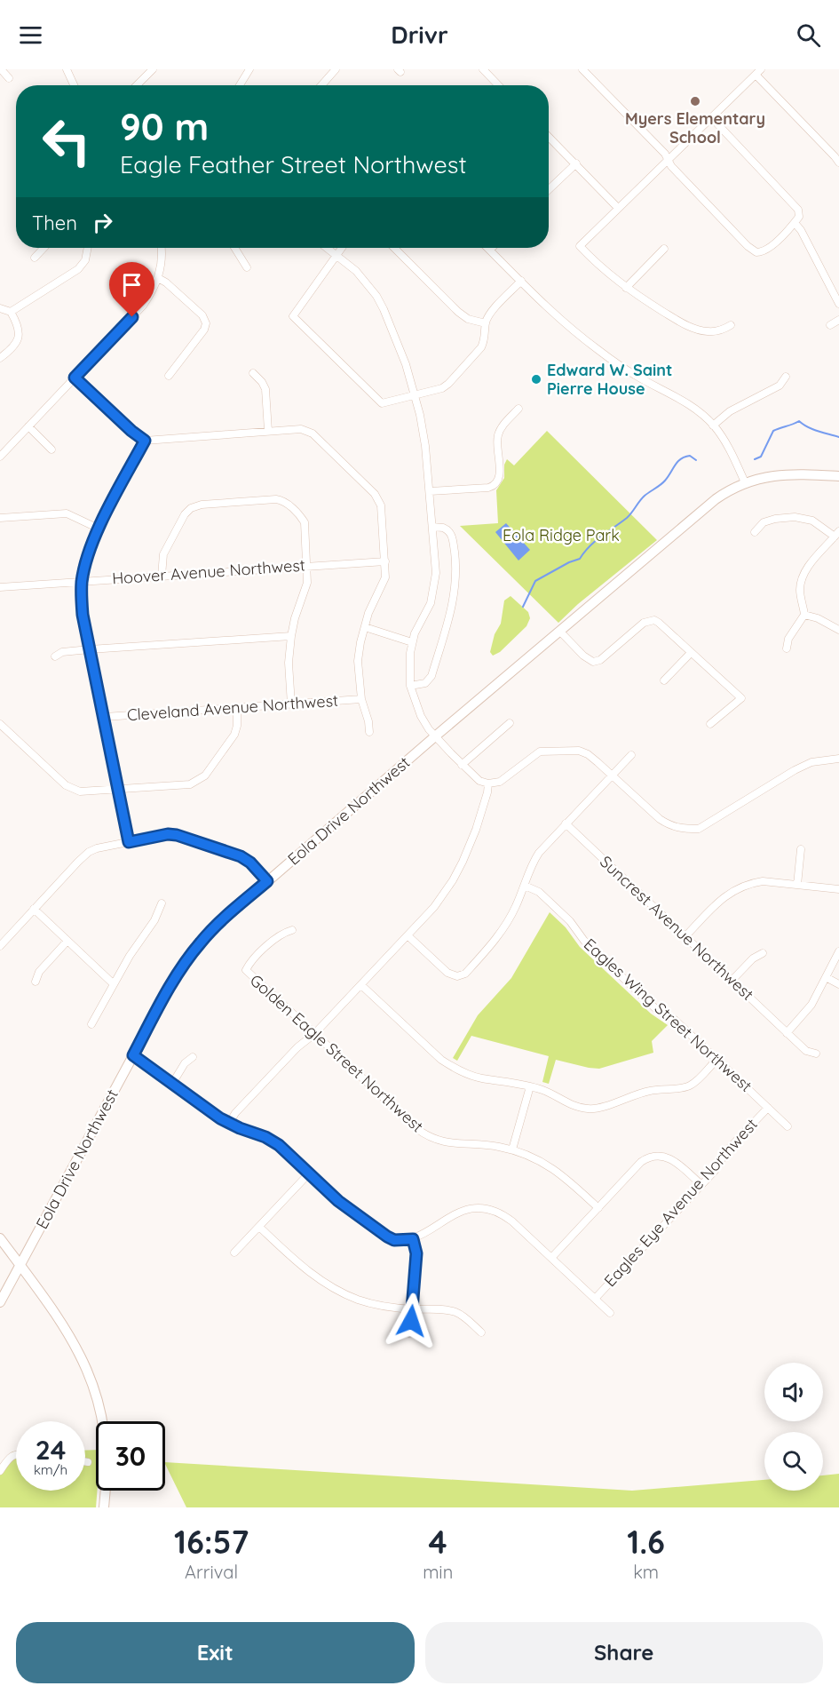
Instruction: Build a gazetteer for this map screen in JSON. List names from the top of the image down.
{
  "streets": {
    "main road": ["Eola Drive Northwest"],
    "street": [
      "Hoover Avenue Northwest",
      "Cleveland Avenue Northwest",
      "Suncrest Avenue Northwest",
      "Eagles Wing Street Northwest",
      "Golden Eagle Street Northwest",
      "Eagles Eye Avenue Northwest"
    ]
  },
  "crossings": [
    ["Eagles Wing Street Northwest", "Eagles Eye Avenue Northwest"]
  ],
  "parks": ["Eola Ridge Park"],
  "places": ["Myers Elementary School", "Edward W. Saint Pierre House"],
  "page": {
    "header": "Drivr",
    "turn": ["90 m", "Eagle Feather Street Northwest"],
    "then": "Then",
    "speed": "24 km/h",
    "limit": "30",
    "eta": [
      "16:57",
      "Arrival",
      "4",
      "min",
      "1.6",
      "km"
    ],
    "buttons": ["Exit", "Share"]
  }
}
